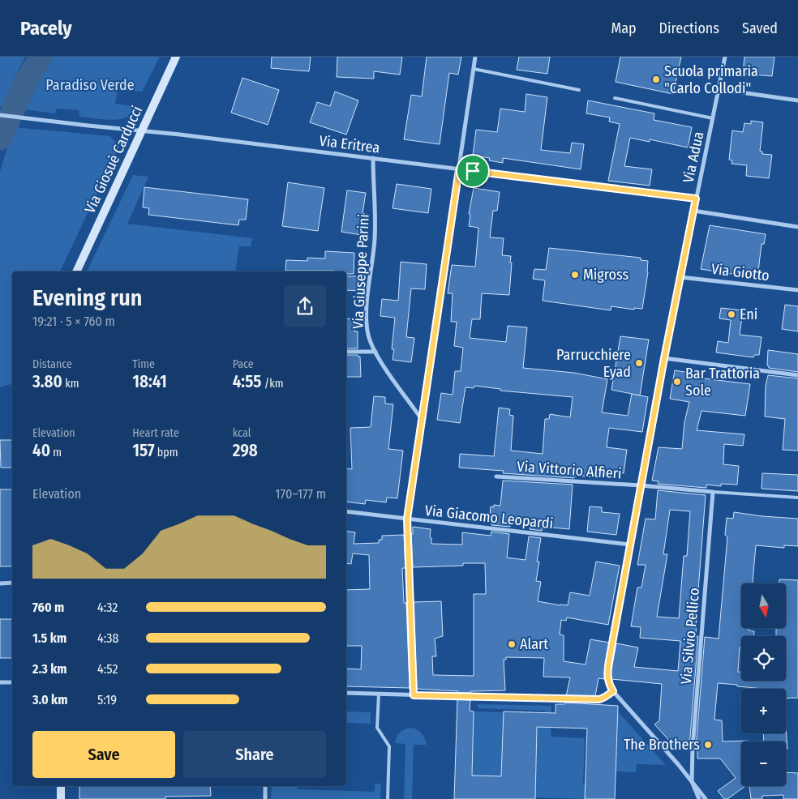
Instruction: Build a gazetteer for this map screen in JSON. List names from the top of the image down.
{
  "streets": {
    "street": [
      "Via Eritrea",
      "Via Adua",
      "Via Giosuè Carducci",
      "Via Giuseppe Parini",
      "Via Giotto",
      "Via Vittorio Alfieri",
      "Via Giacomo Leopardi",
      "Via Silvio Pellico"
    ]
  },
  "crossings": [
    ["Via Eritrea", "Via Adua"],
    ["Via Eritrea", "Via Giosuè Carducci"],
    ["Via Eritrea", "Via Giuseppe Parini"],
    ["Via Adua", "Via Giotto"],
    ["Via Adua", "Via Vittorio Alfieri"],
    ["Via Adua", "Via Giacomo Leopardi"]
  ],
  "parks": ["Paradiso Verde"],
  "places": [
    "Scuola primaria \"Carlo Collodi\"",
    "Migross",
    "Eni",
    "Parrucchiere Eyad",
    "Bar Trattoria Sole",
    "Alart",
    "The Brothers"
  ],
  "north": "bottom",
  "page": {
    "header": "Pacely",
    "nav": ["Map", "Directions", "Saved"],
    "heading": ["Evening run", "19:21 · 5 × 760 m"],
    "stats": [
      ["Distance", "3.80 km"],
      ["Time", "18:41"],
      ["Pace", "4:55 /km"],
      ["Elevation", "40 m"],
      ["Heart rate", "157 bpm"],
      ["kcal", "298"]
    ],
    "chart": ["Elevation", "170–177 m"],
    "map_buttons": ["+", "−"],
    "list": [
      {
        "name": "760 m",
        "note": "4:32"
      },
      {
        "name": "1.5 km",
        "note": "4:38"
      },
      {
        "name": "2.3 km",
        "note": "4:52"
      },
      {
        "name": "3.0 km",
        "note": "5:19"
      }
    ],
    "buttons": ["Save", "Share"]
  }
}
